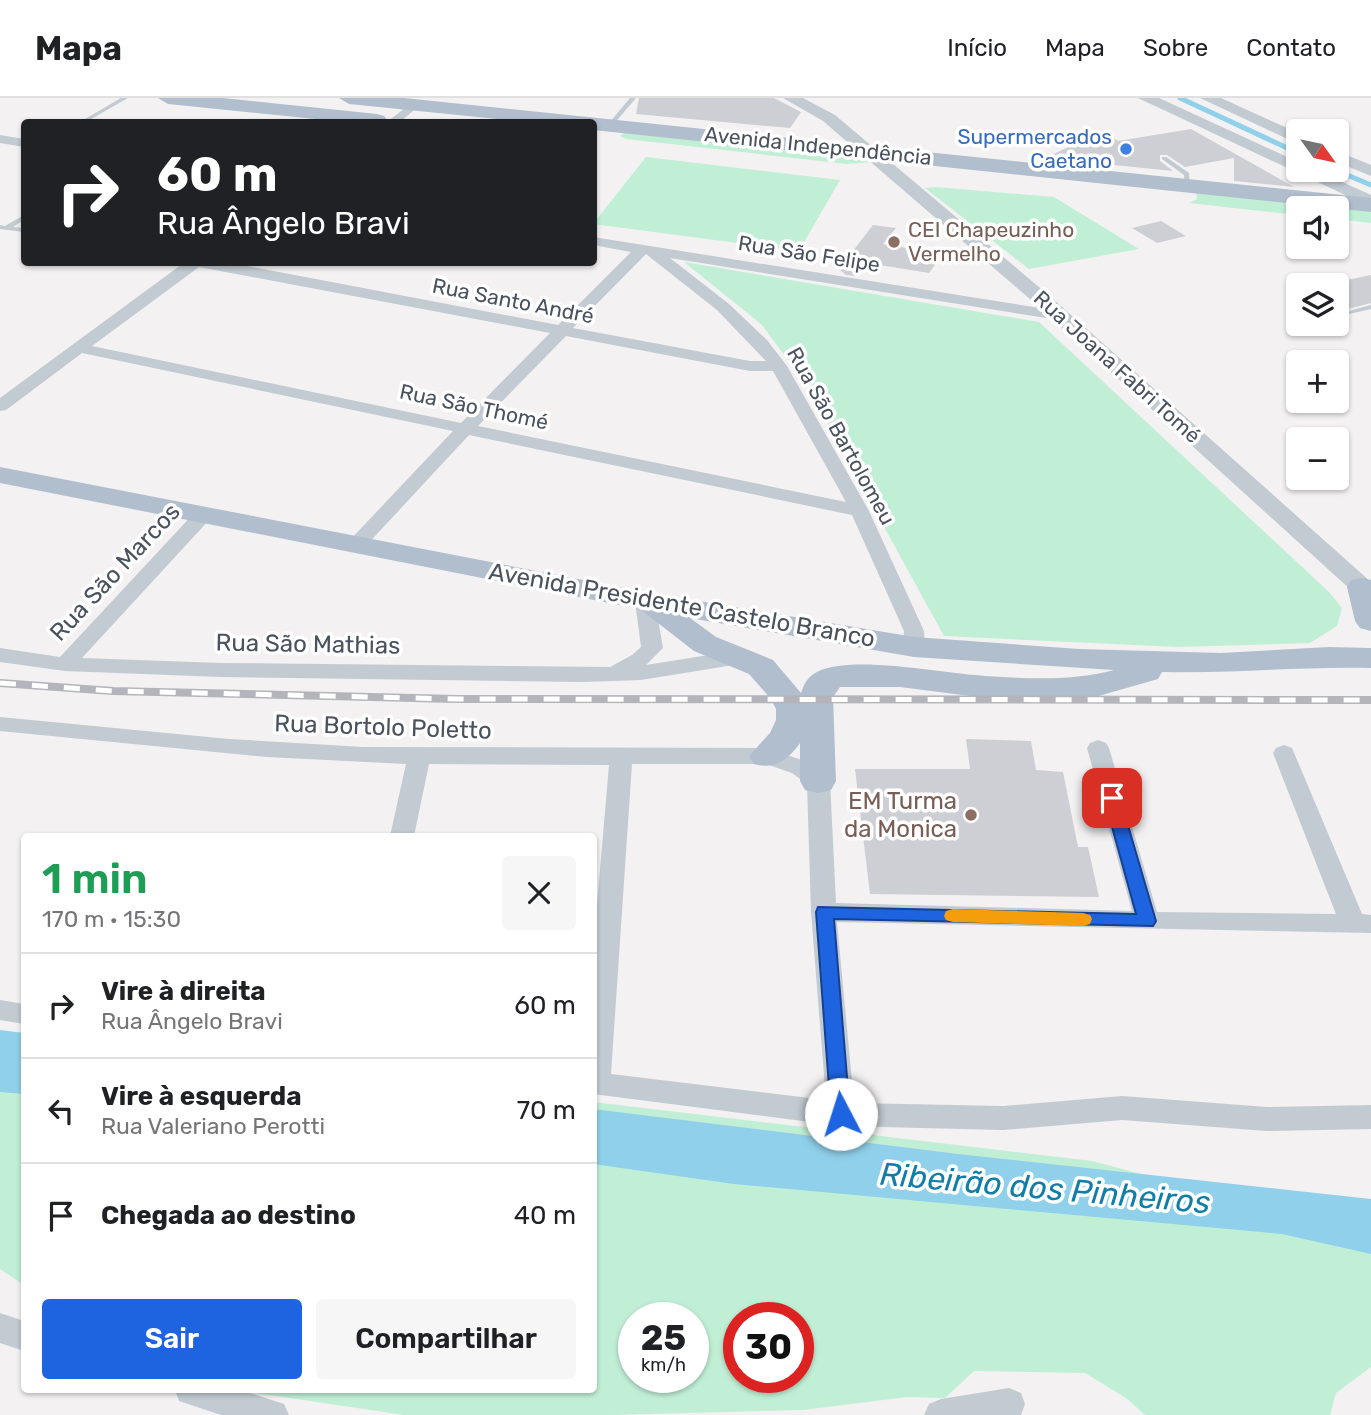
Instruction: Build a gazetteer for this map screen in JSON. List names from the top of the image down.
{
  "streets": {
    "main road": ["Avenida Independência", "Avenida Presidente Castelo Branco"],
    "street": [
      "Rua São Felipe",
      "Rua Santo André",
      "Rua Joana Fabri Tomé",
      "Rua São Thomé",
      "Rua São Bartolomeu",
      "Rua São Marcos",
      "Rua São Mathias",
      "Rua Bortolo Poletto"
    ]
  },
  "crossings": [
    ["Avenida Independência", "Rua Joana Fabri Tomé"],
    ["Rua São Felipe", "Rua Joana Fabri Tomé"],
    ["Rua São Felipe", "Rua São Bartolomeu"],
    ["Rua Santo André", "Rua São Bartolomeu"],
    ["Rua São Thomé", "Rua São Bartolomeu"],
    ["Rua São Bartolomeu", "Avenida Presidente Castelo Branco"],
    ["Rua São Marcos", "Avenida Presidente Castelo Branco"],
    ["Rua São Marcos", "Rua São Mathias"]
  ],
  "water": ["Ribeirão dos Pinheiros"],
  "places": ["Supermercados Caetano", "CEI Chapeuzinho Vermelho", "EM Turma da Monica"],
  "north": "bottom right",
  "page": {
    "header": "Mapa",
    "nav": [
      "Início",
      "Mapa",
      "Sobre",
      "Contato"
    ],
    "map_buttons": ["+", "−"],
    "turn": ["60 m", "Rua Ângelo Bravi"],
    "heading": ["1 min", "170 m · 15:30"],
    "list": [
      {
        "name": "Vire à direita",
        "note": "Rua Ângelo Bravi",
        "value": "60 m"
      },
      {
        "name": "Vire à esquerda",
        "note": "Rua Valeriano Perotti",
        "value": "70 m"
      },
      {
        "name": "Chegada ao destino",
        "value": "40 m"
      }
    ],
    "buttons": ["Sair", "Compartilhar"],
    "speed": "25 km/h",
    "limit": "30"
  }
}
